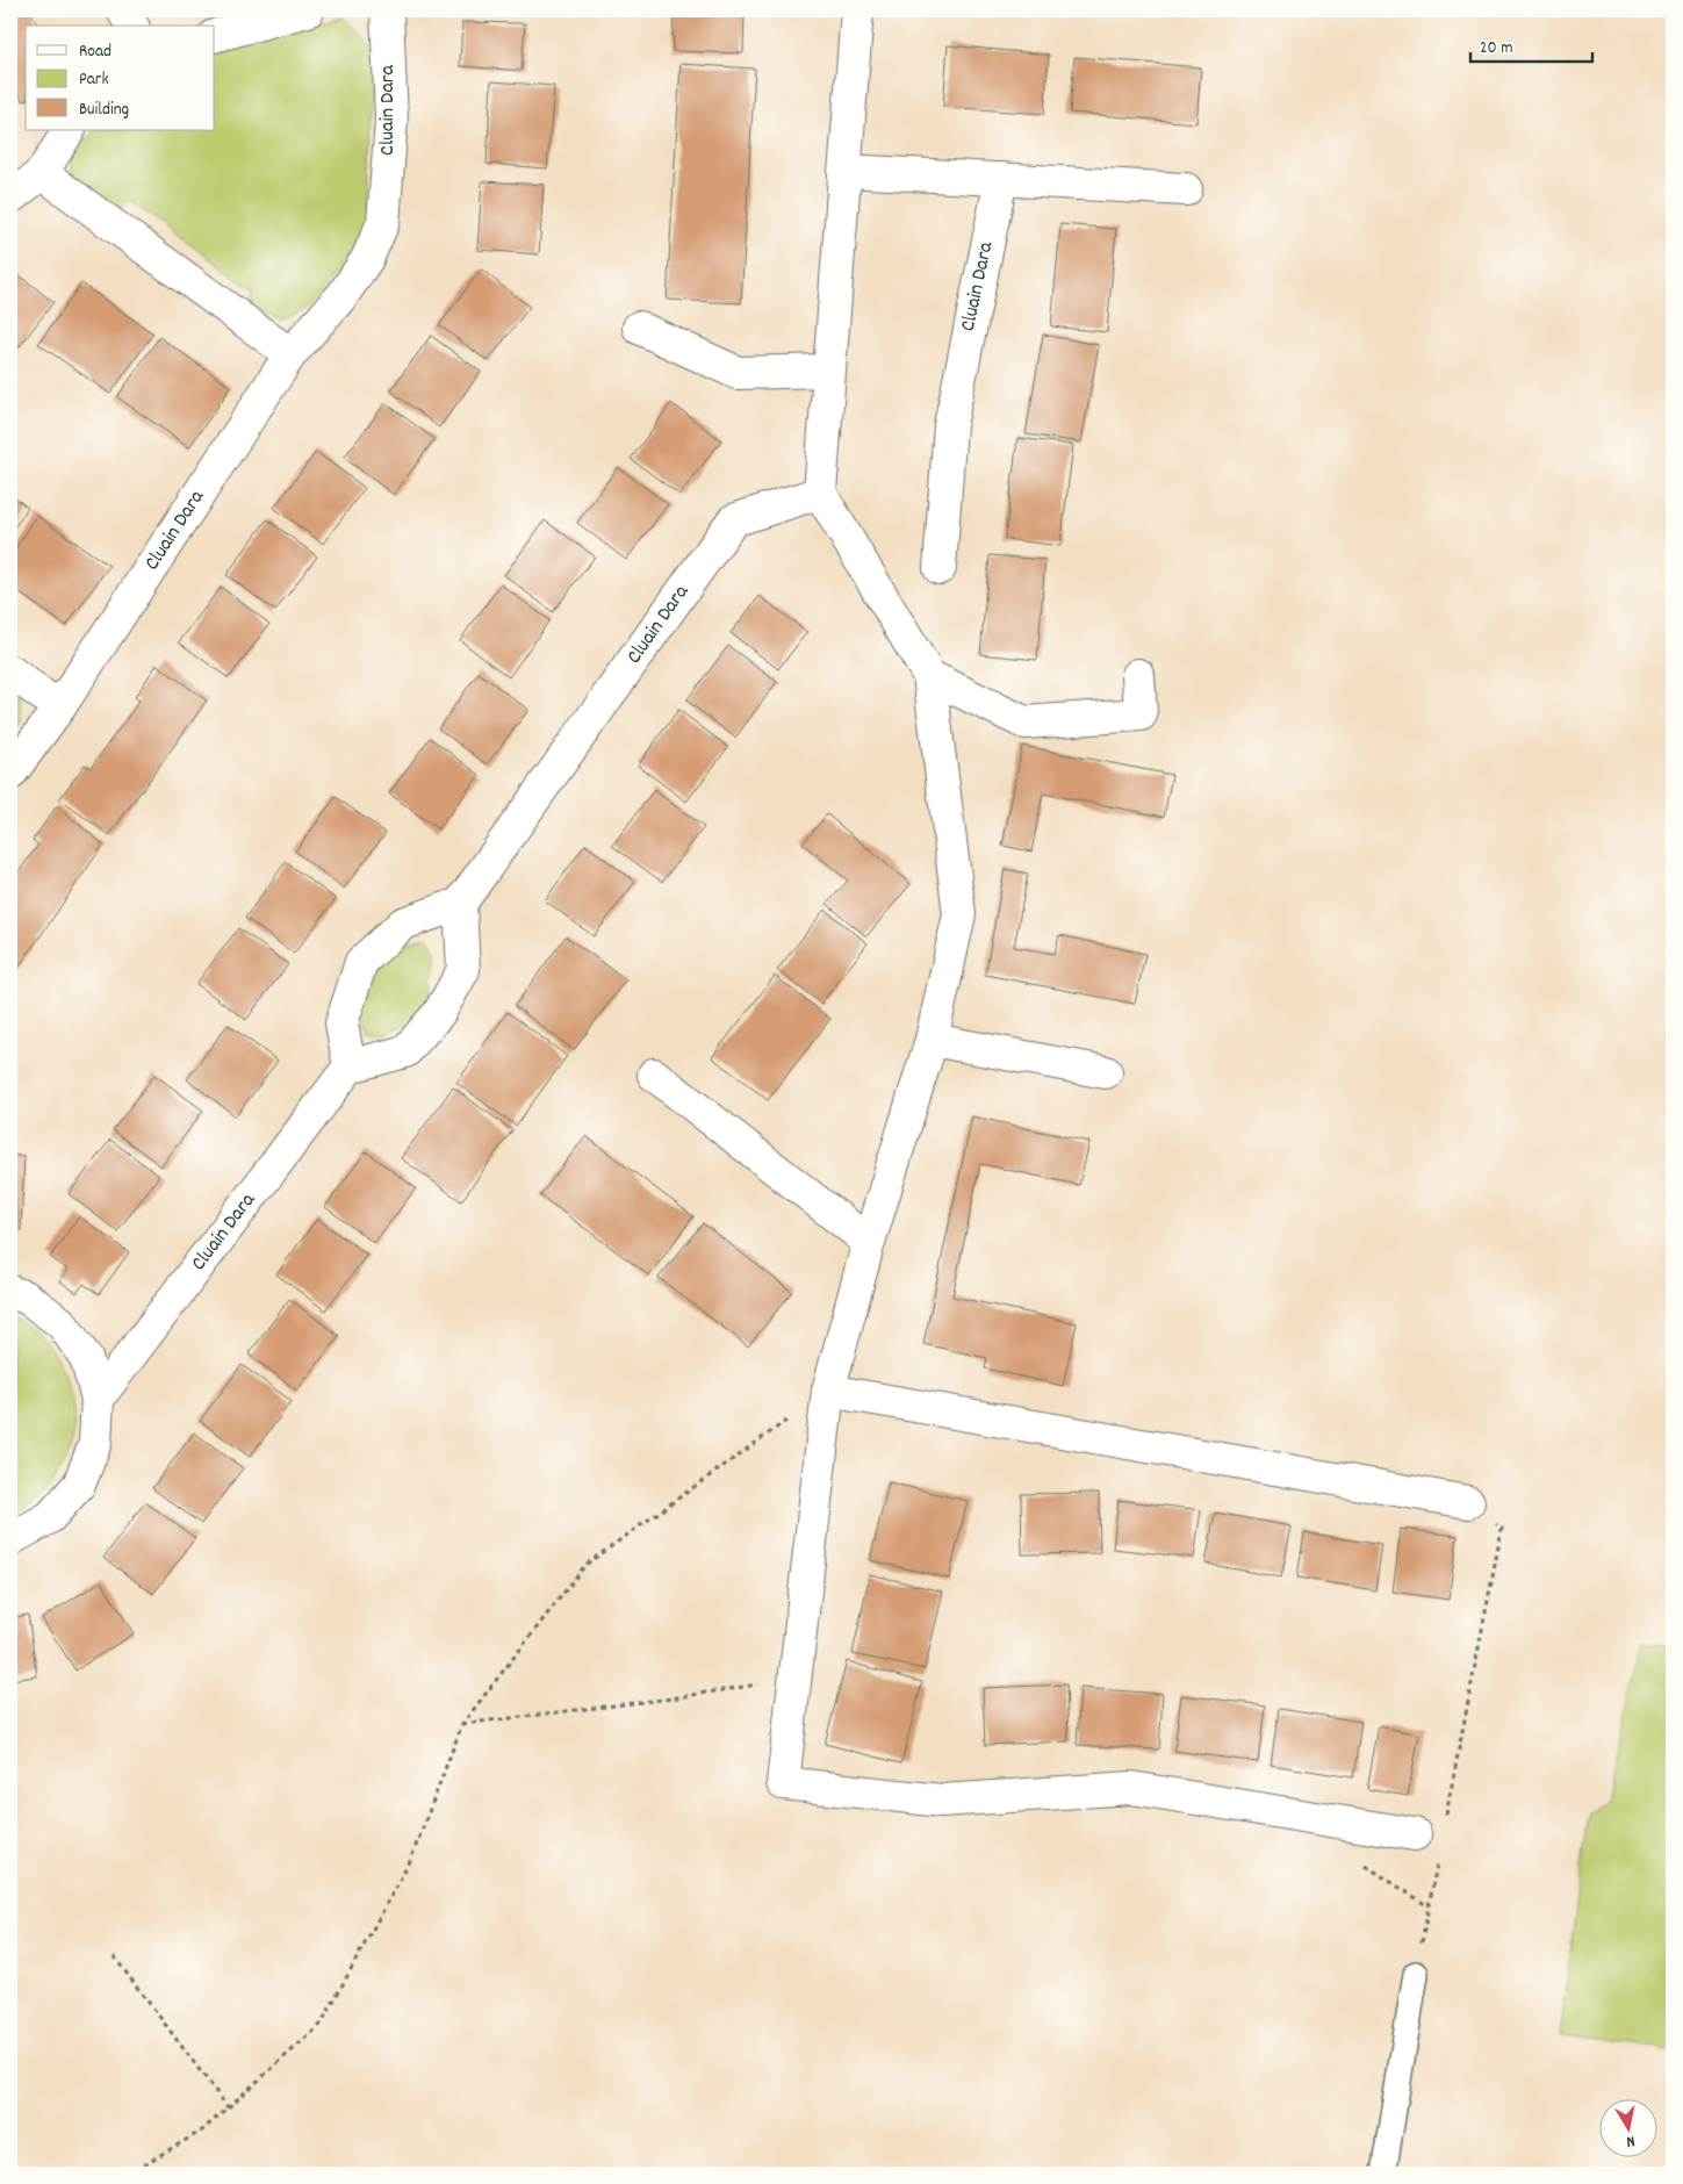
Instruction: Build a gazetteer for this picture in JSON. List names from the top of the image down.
{
  "streets": {
    "street": ["Cluain Dara"]
  },
  "legend": ["Road", "Park", "Building"],
  "scale_bar": "20 m",
  "north": "bottom"
}
